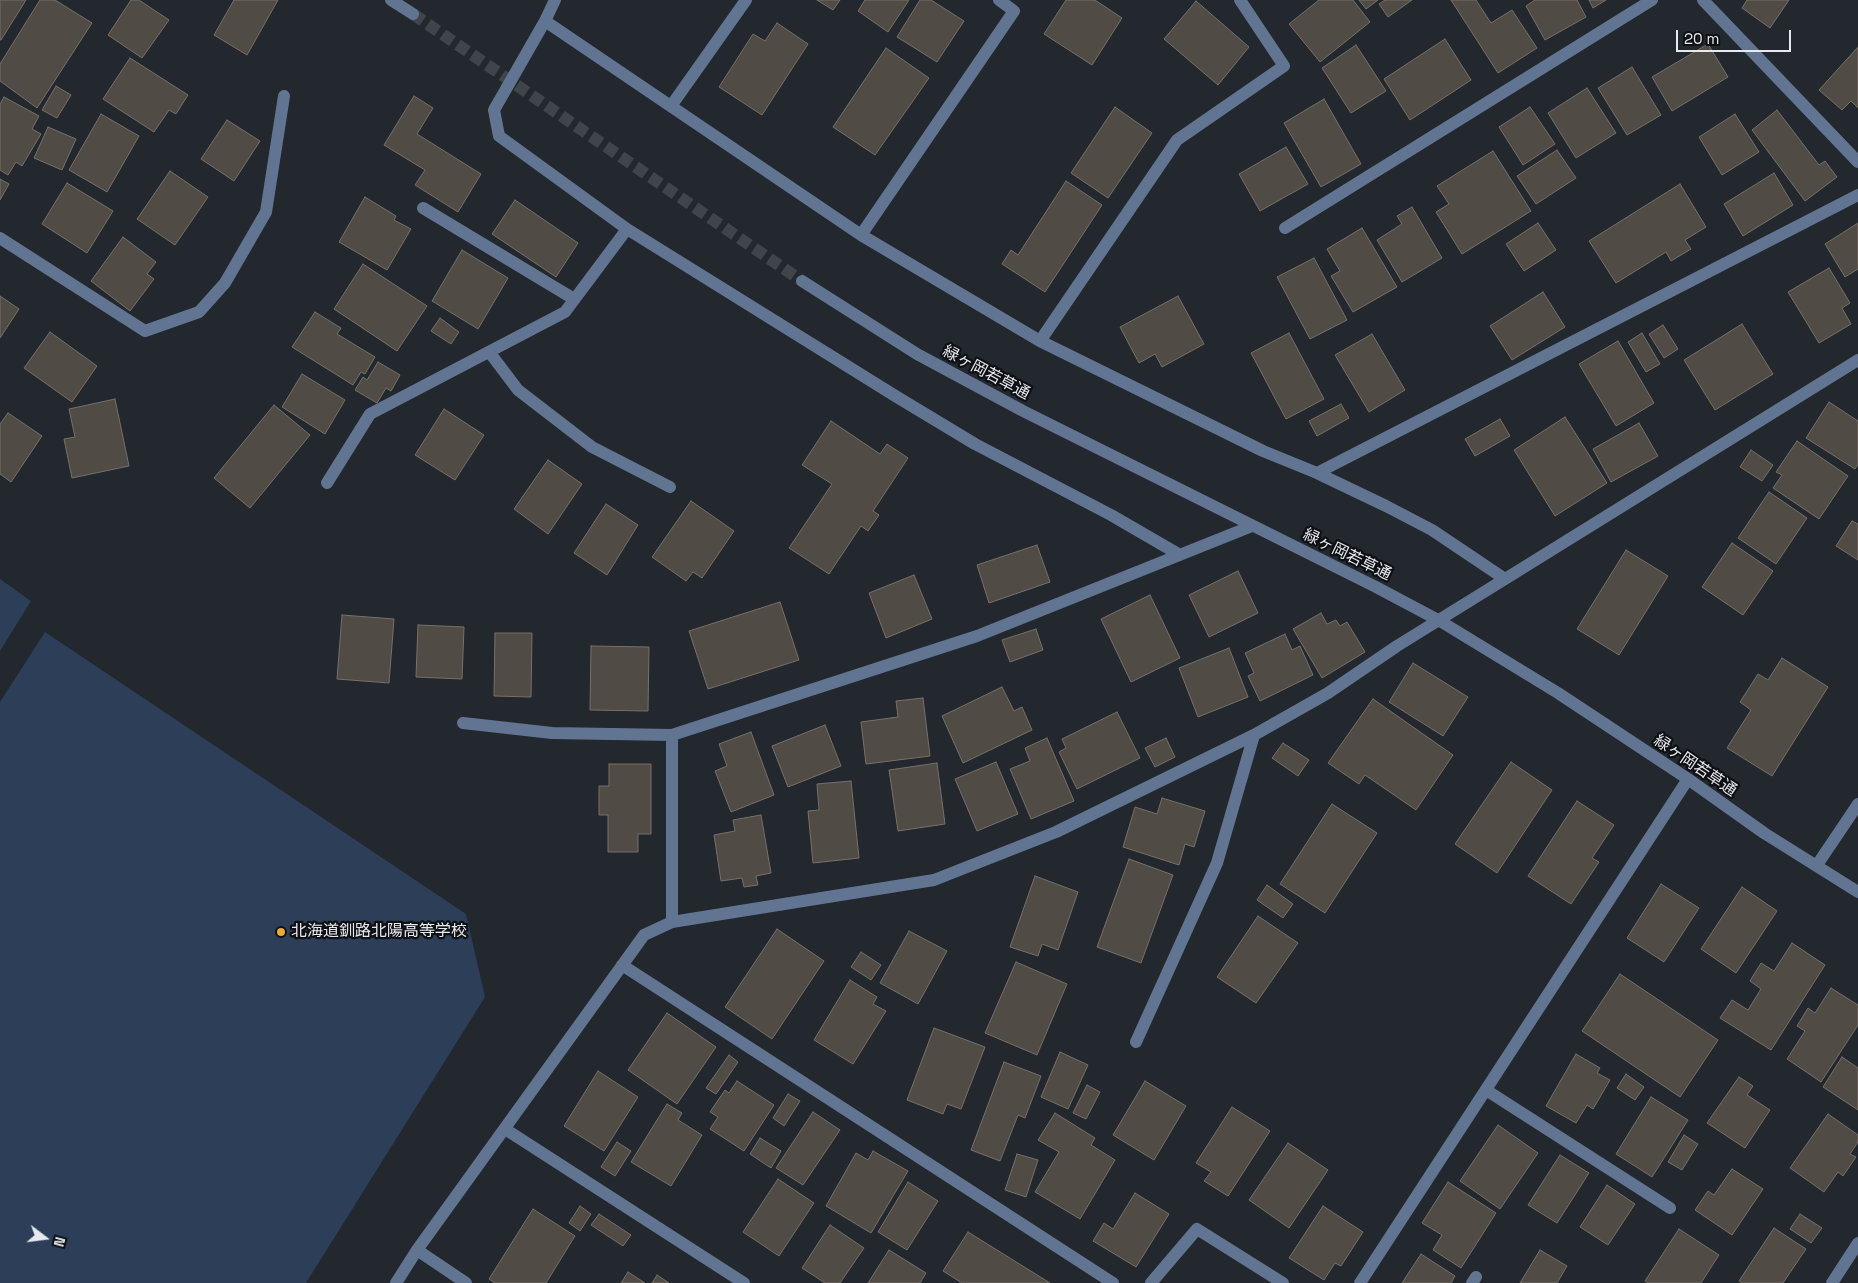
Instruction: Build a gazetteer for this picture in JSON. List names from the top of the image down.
{
  "streets": {
    "street": ["緑ヶ岡若草通"]
  },
  "places": ["北海道釧路北陽高等学校"],
  "scale_bar": "20 m",
  "north": "right"
}
